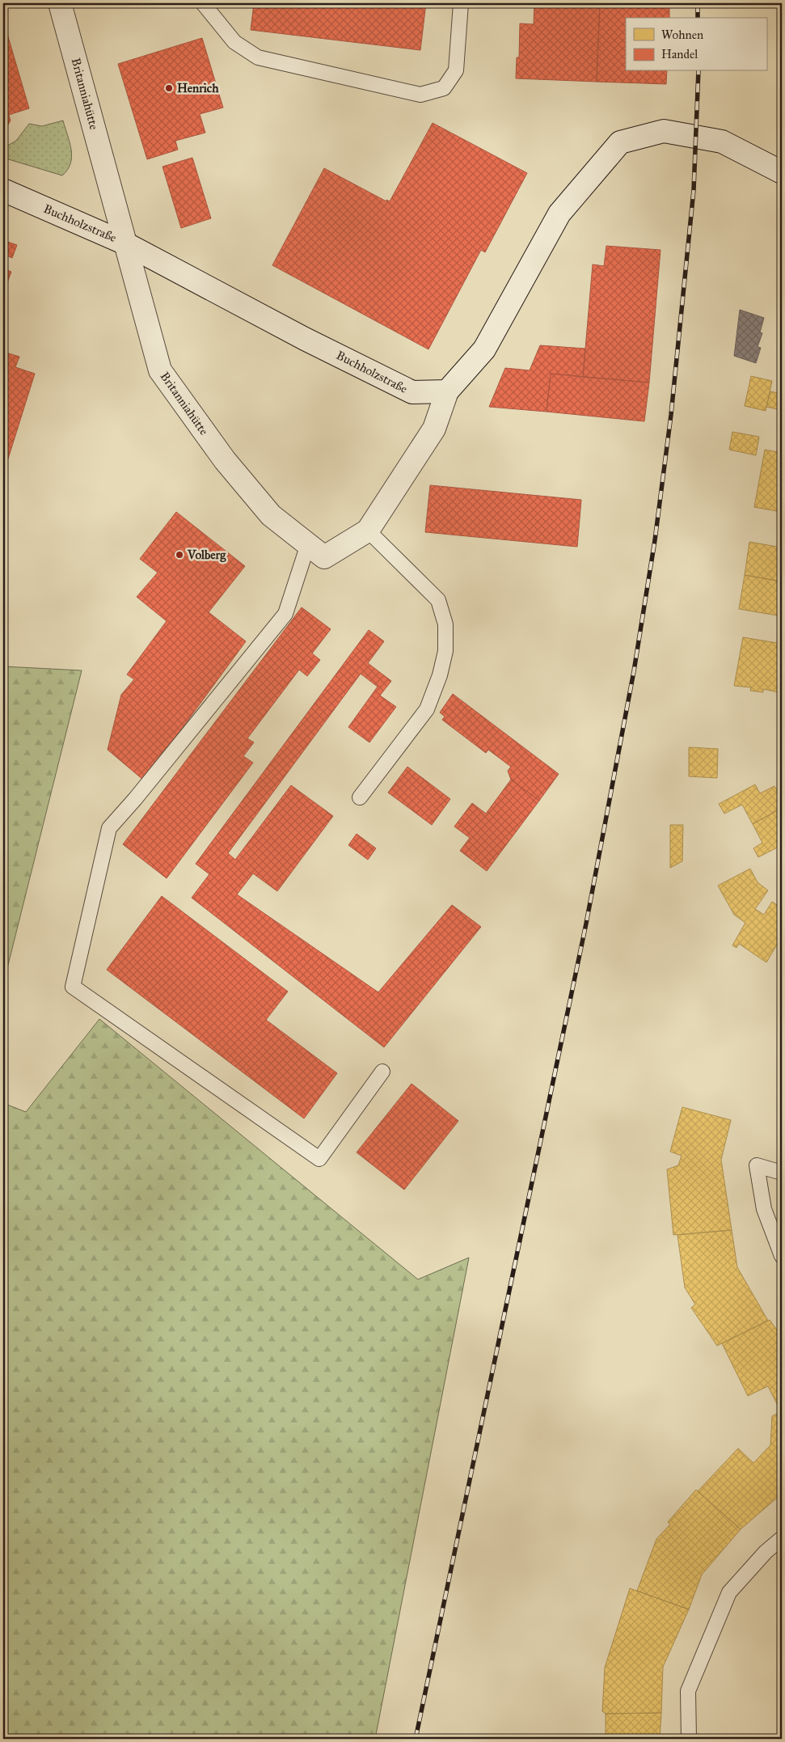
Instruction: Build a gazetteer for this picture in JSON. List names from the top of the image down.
{
  "streets": {
    "street": ["Britanniahütte", "Buchholzstraße"]
  },
  "crossings": [
    ["Britanniahütte", "Buchholzstraße"]
  ],
  "places": ["Henrich", "Volberg"],
  "legend": ["Wohnen", "Handel"]
}
